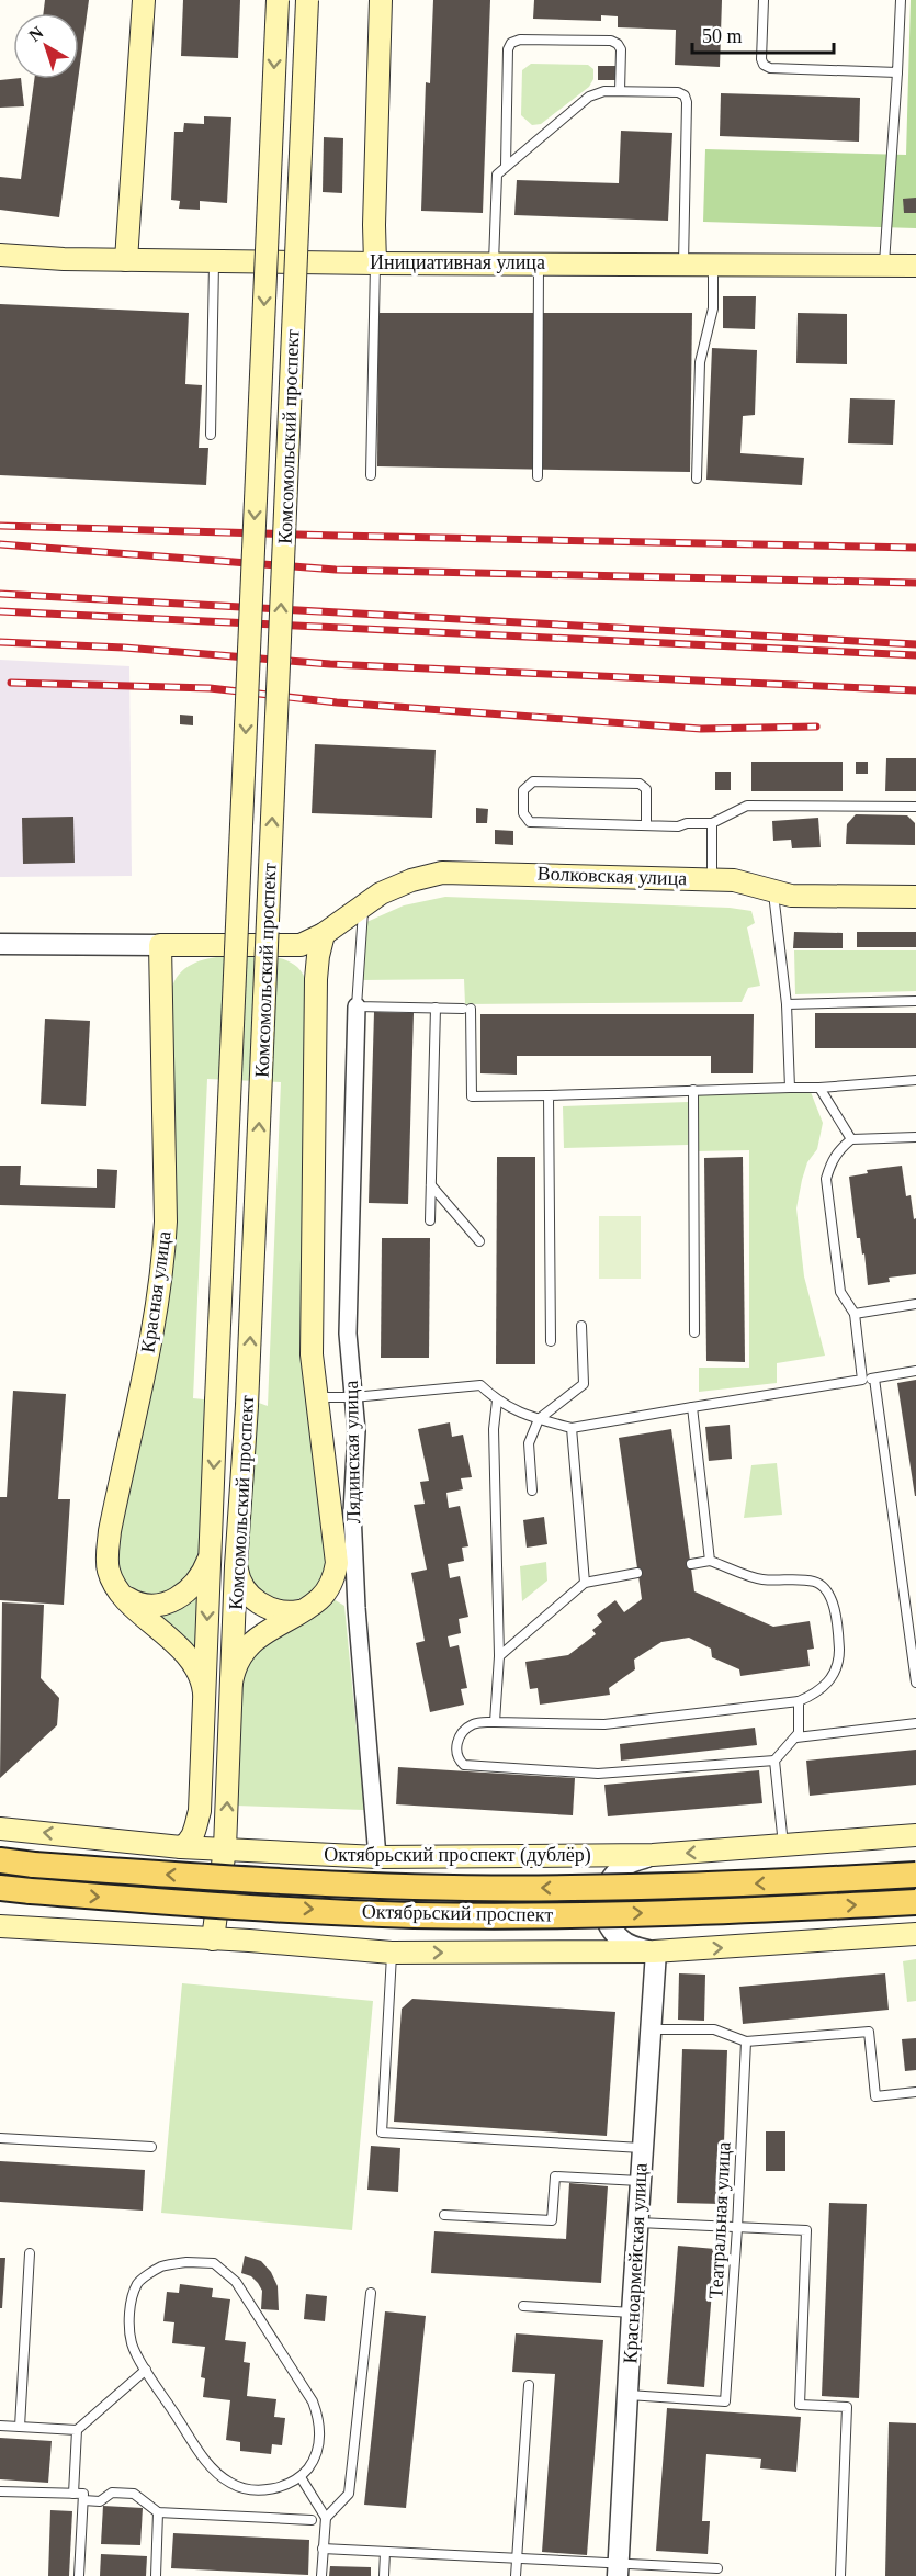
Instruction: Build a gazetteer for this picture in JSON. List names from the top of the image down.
{
  "streets": {
    "main road": [
      "Инициативная улица",
      "Комсомольский проспект",
      "Волковская улица",
      "Красная улица",
      "Лядинская улица",
      "Октябрьский проспект (дублёр)",
      "Октябрьский проспект"
    ],
    "street": ["Красноармейская улица"],
    "lane": ["Театральная улица"]
  },
  "crossings": [
    ["Комсомольский проспект", "Лядинская улица"],
    ["Комсомольский проспект", "Октябрьский проспект (дублёр)"],
    ["Волковская улица", "Красная улица"],
    ["Волковская улица", "Лядинская улица"],
    ["Лядинская улица", "Октябрьский проспект (дублёр)"],
    ["Театральная улица", "Красноармейская улица"]
  ],
  "scale_bar": "50 m",
  "north": "top left"
}
